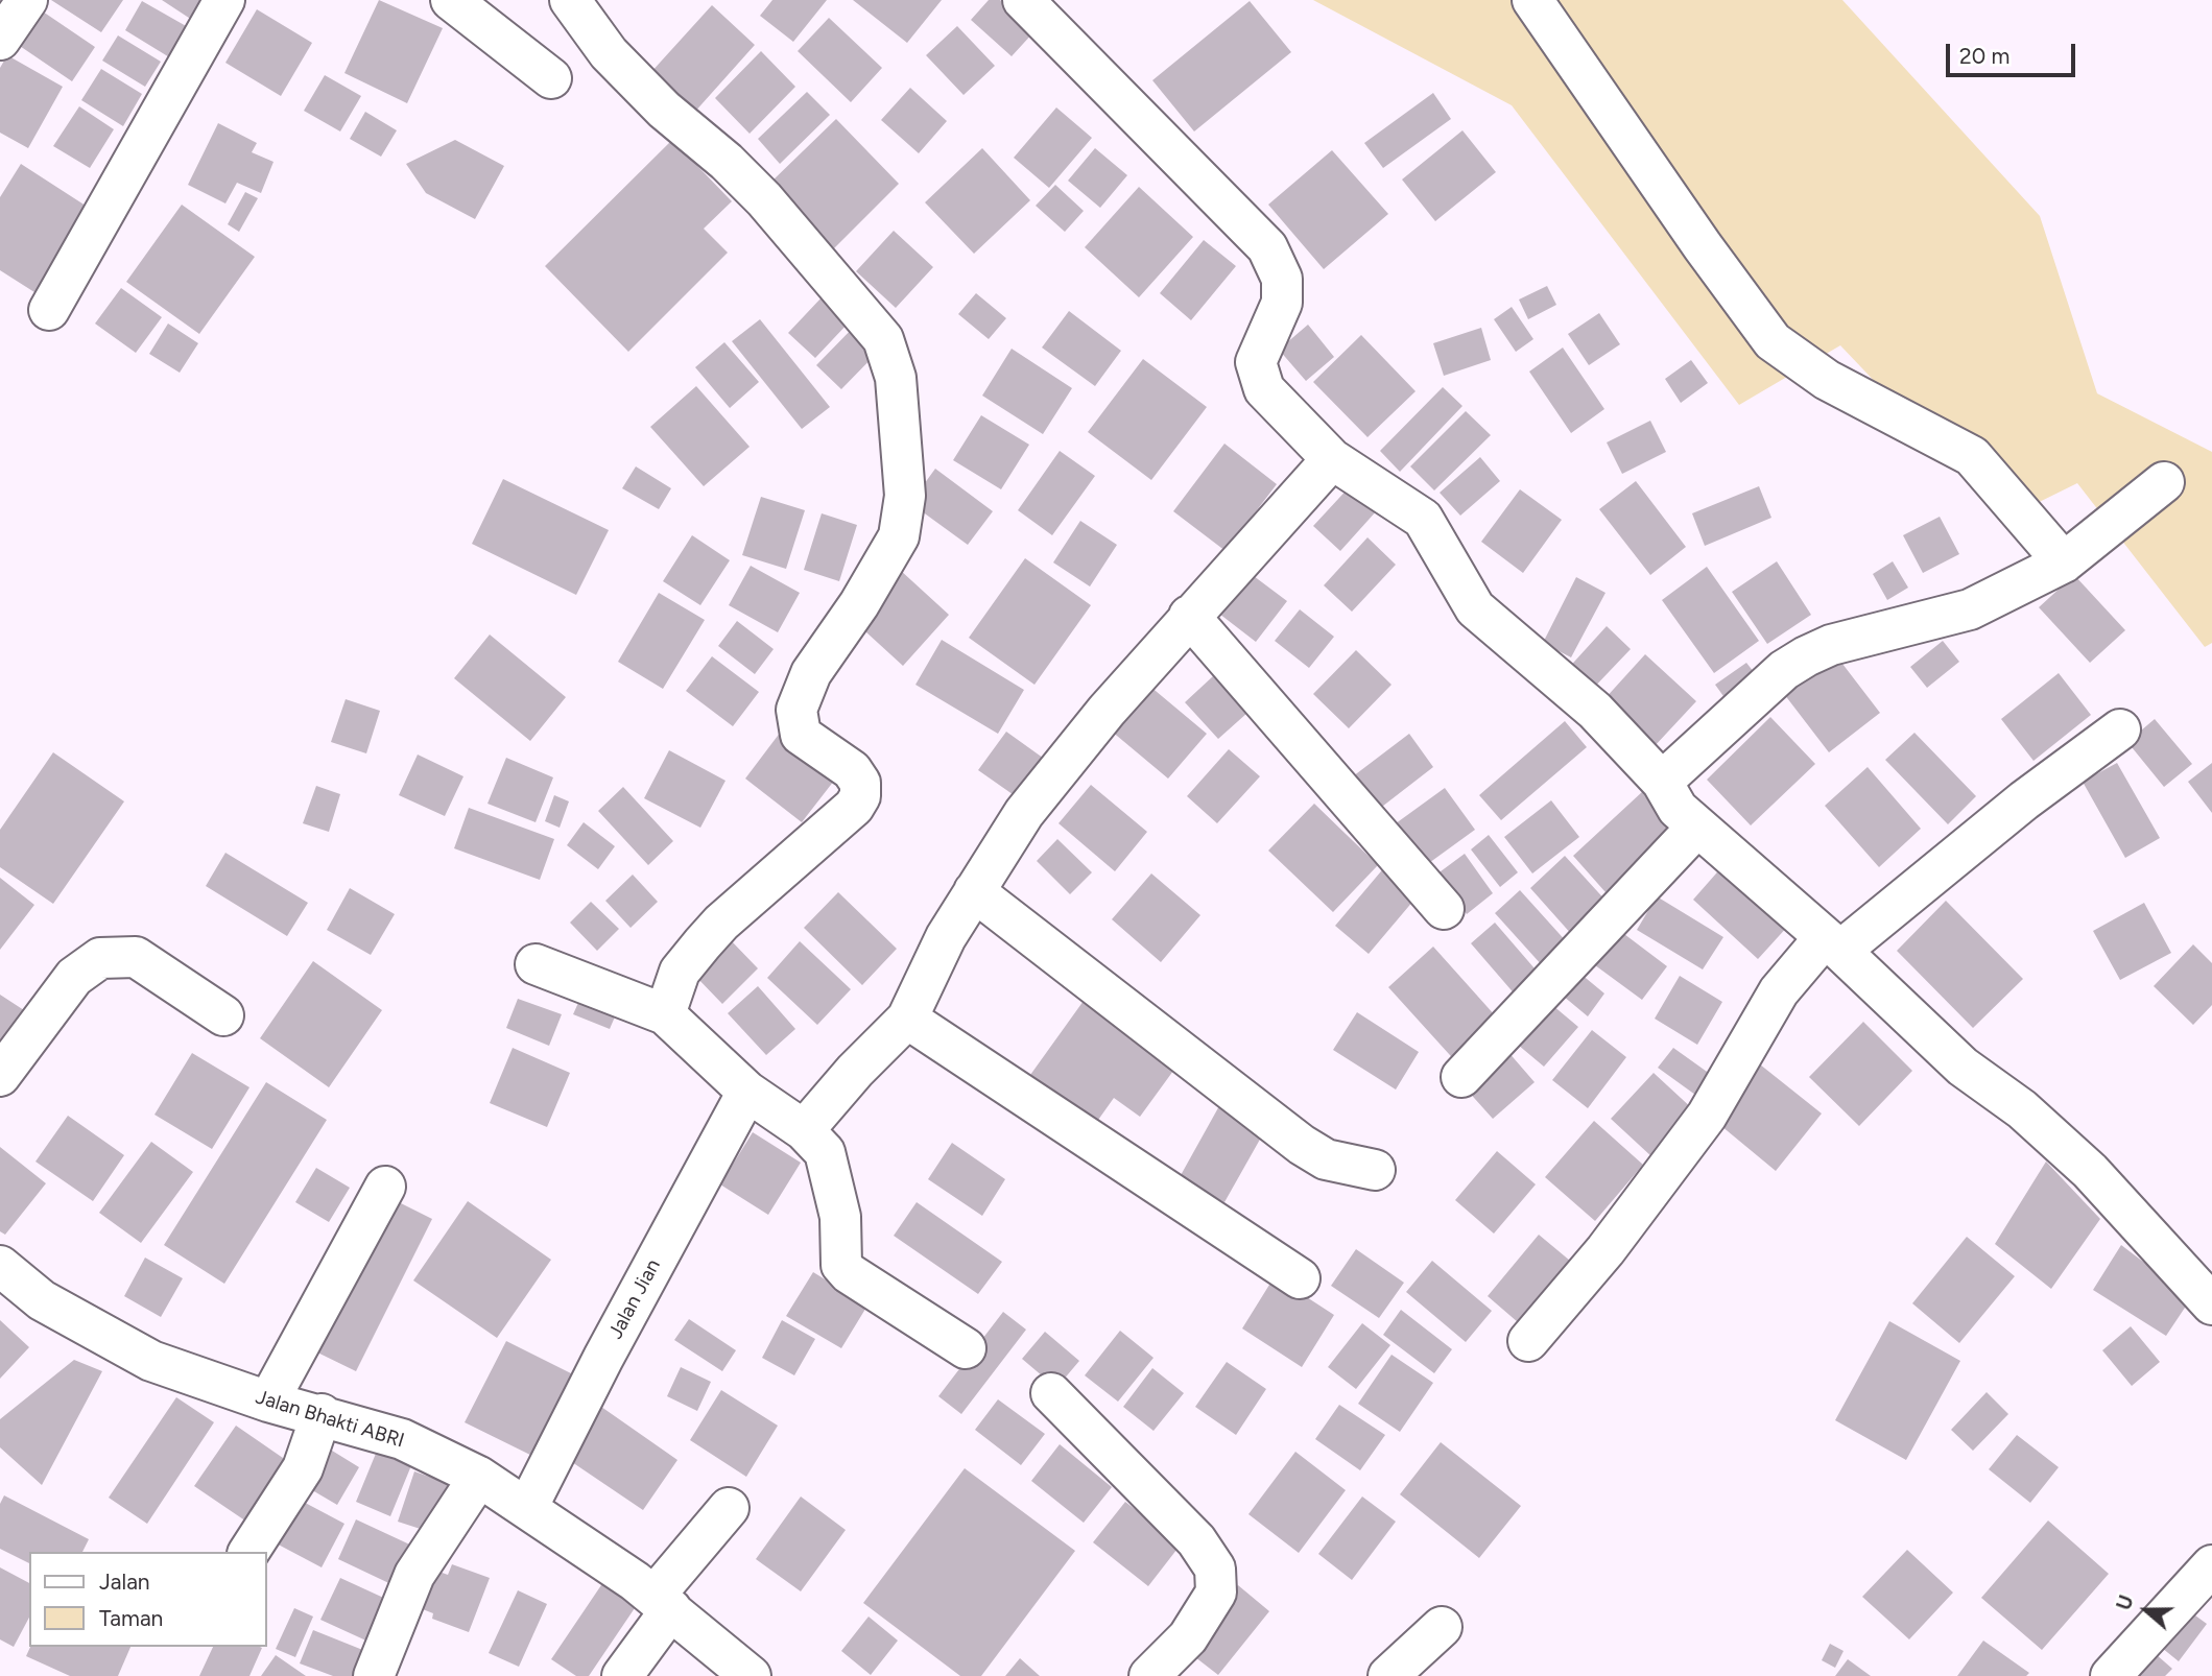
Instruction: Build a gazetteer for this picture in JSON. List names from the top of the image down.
{
  "streets": {
    "street": ["Jalan Jian", "Jalan Bhakti ABRI"]
  },
  "crossings": [
    ["Jalan Jian", "Jalan Bhakti ABRI"]
  ],
  "legend": ["Jalan", "Taman"],
  "scale_bar": "20 m",
  "north": "left"
}
